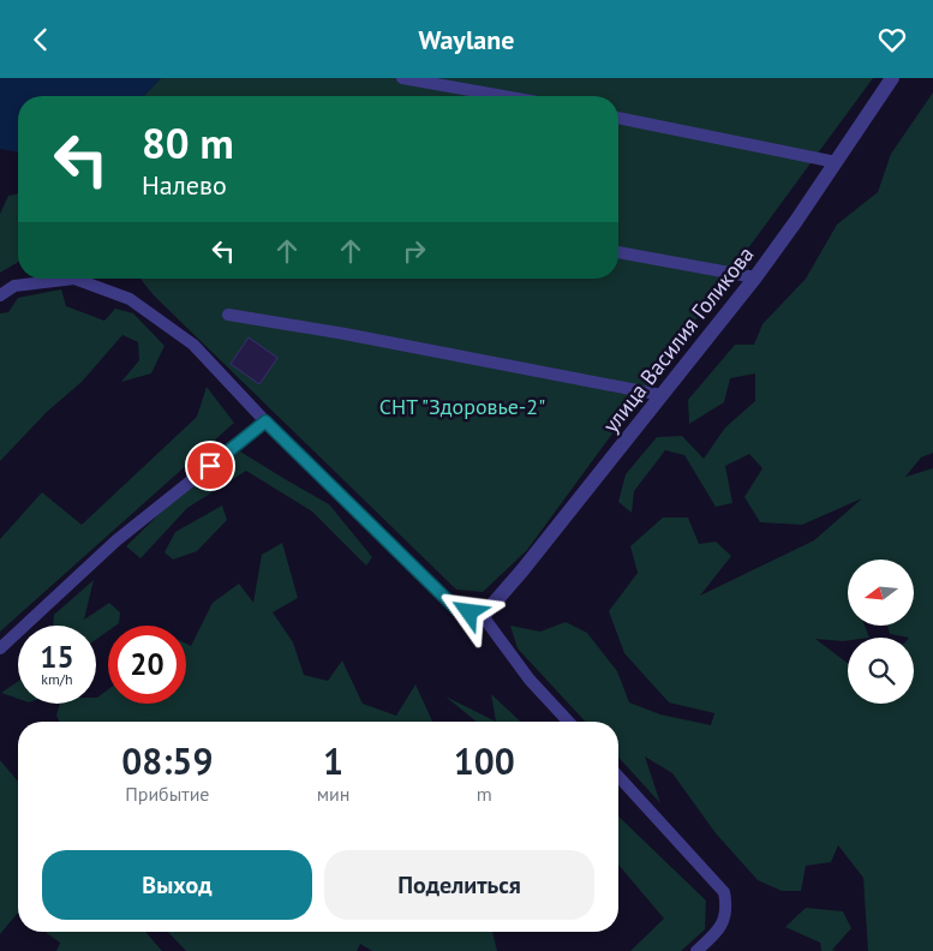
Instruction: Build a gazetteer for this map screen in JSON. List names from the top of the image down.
{
  "streets": {
    "street": ["улица Василия Голикова"]
  },
  "parks": ["СНТ \"Здоровье-2\""],
  "north": "left",
  "page": {
    "header": "Waylane",
    "turn": ["80 m", "Налево"],
    "speed": "15 km/h",
    "limit": "20",
    "eta": [
      "08:59",
      "Прибытие",
      "1",
      "мин",
      "100",
      "m"
    ],
    "buttons": ["Выход", "Поделиться"]
  }
}
